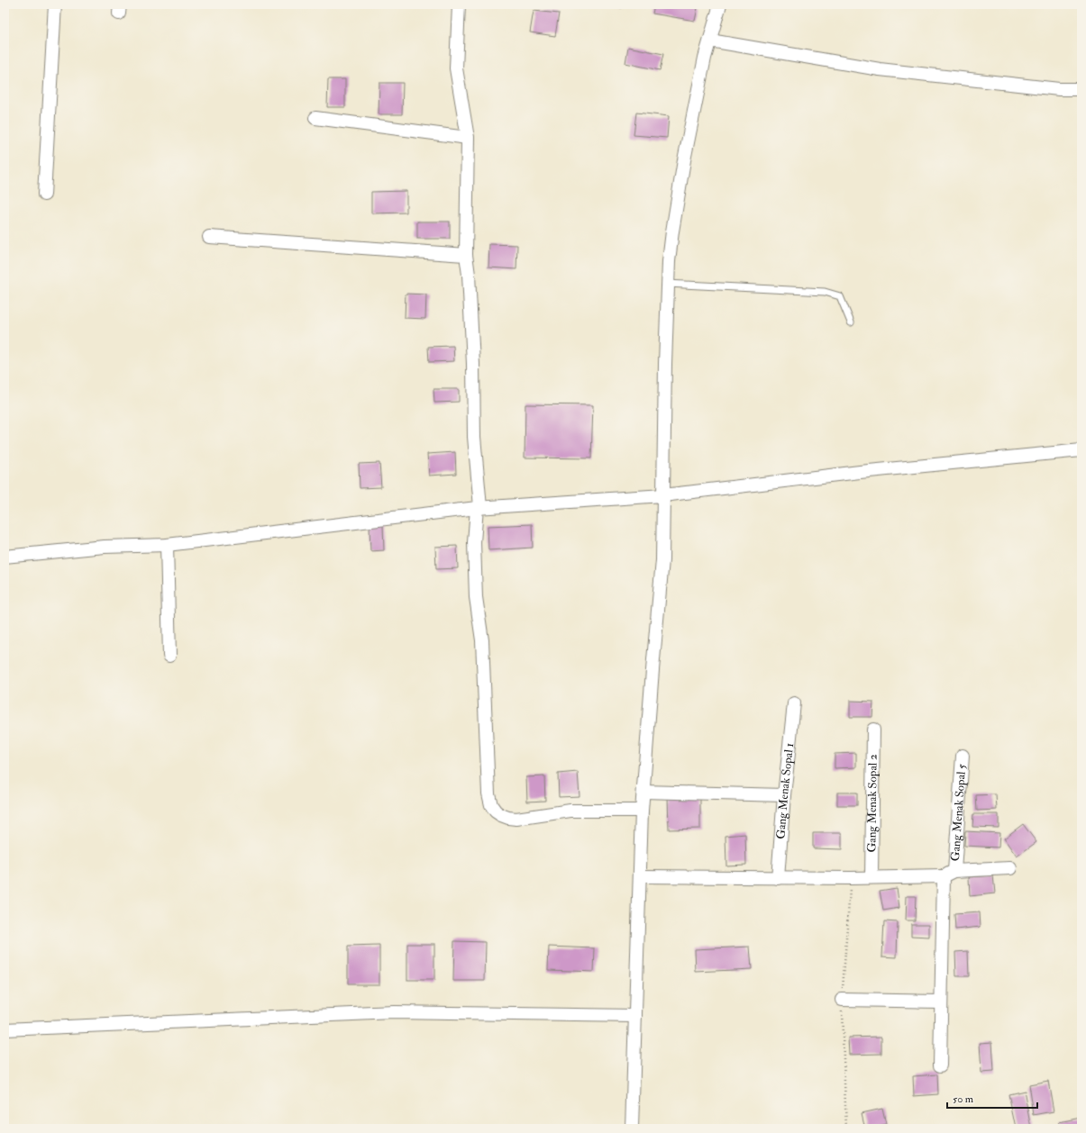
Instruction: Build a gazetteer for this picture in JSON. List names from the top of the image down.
{
  "streets": {
    "street": ["Gang Menak Sopal 1", "Gang Menak Sopal 2", "Gang Menak Sopal 5"]
  },
  "scale_bar": "50 m"
}
